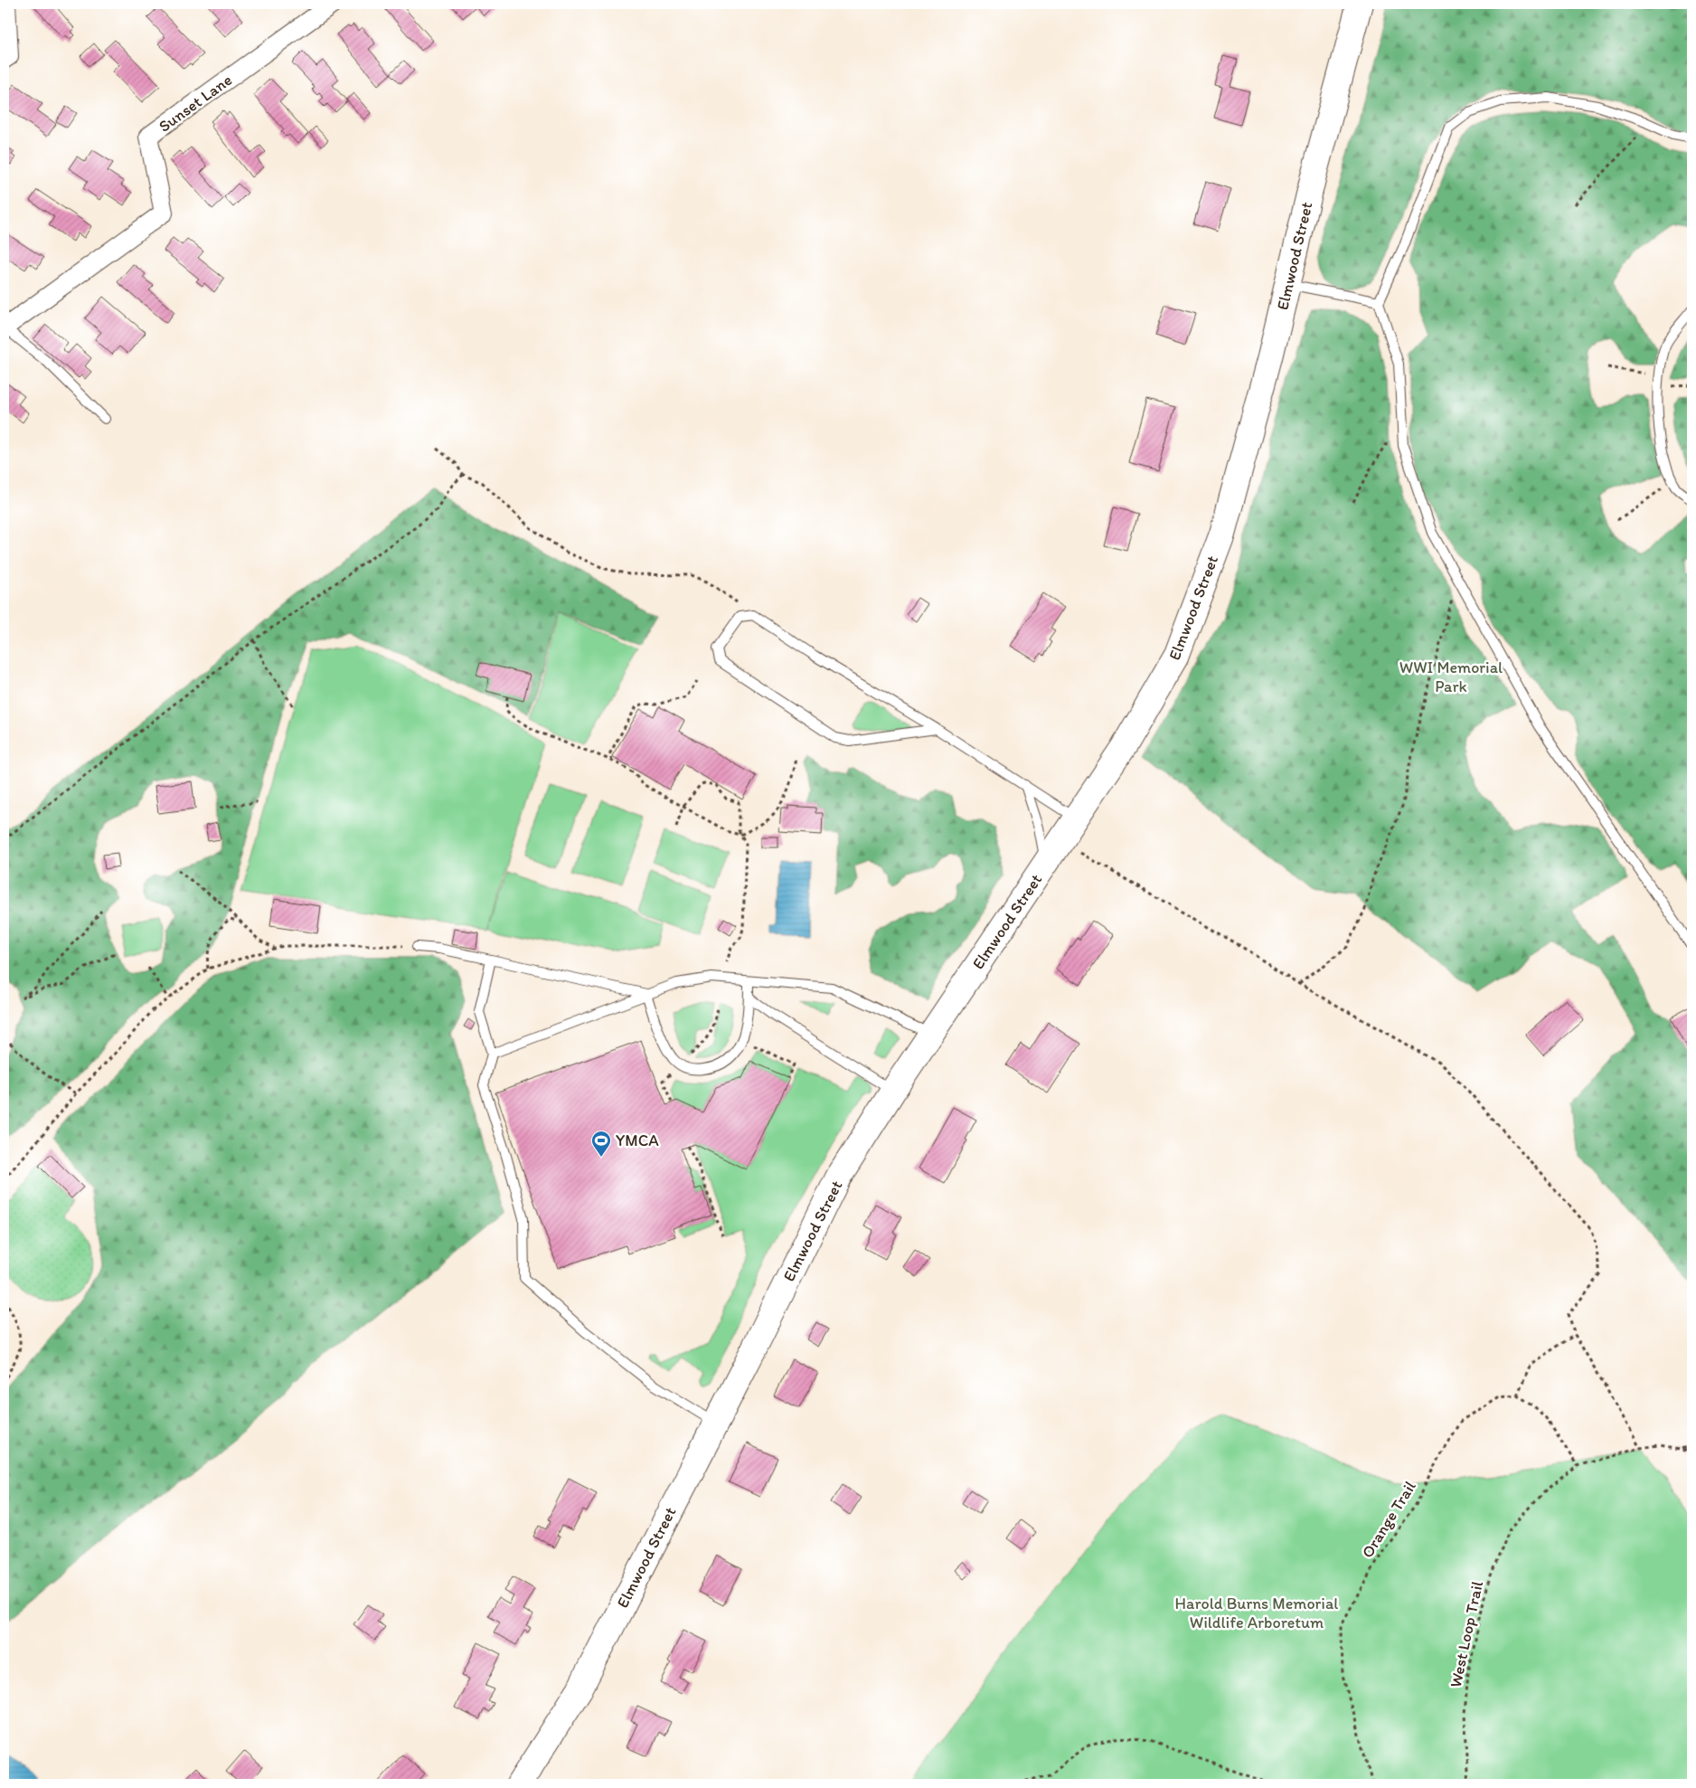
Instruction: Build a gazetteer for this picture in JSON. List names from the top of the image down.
{
  "streets": {
    "main road": ["Elmwood Street"],
    "street": ["Sunset Lane"],
    "path": ["Orange Trail", "West Loop Trail"]
  },
  "parks": ["WWI Memorial Park", "Harold Burns Memorial Wildlife Arboretum"],
  "places": {
    "sports": ["YMCA"]
  }
}
